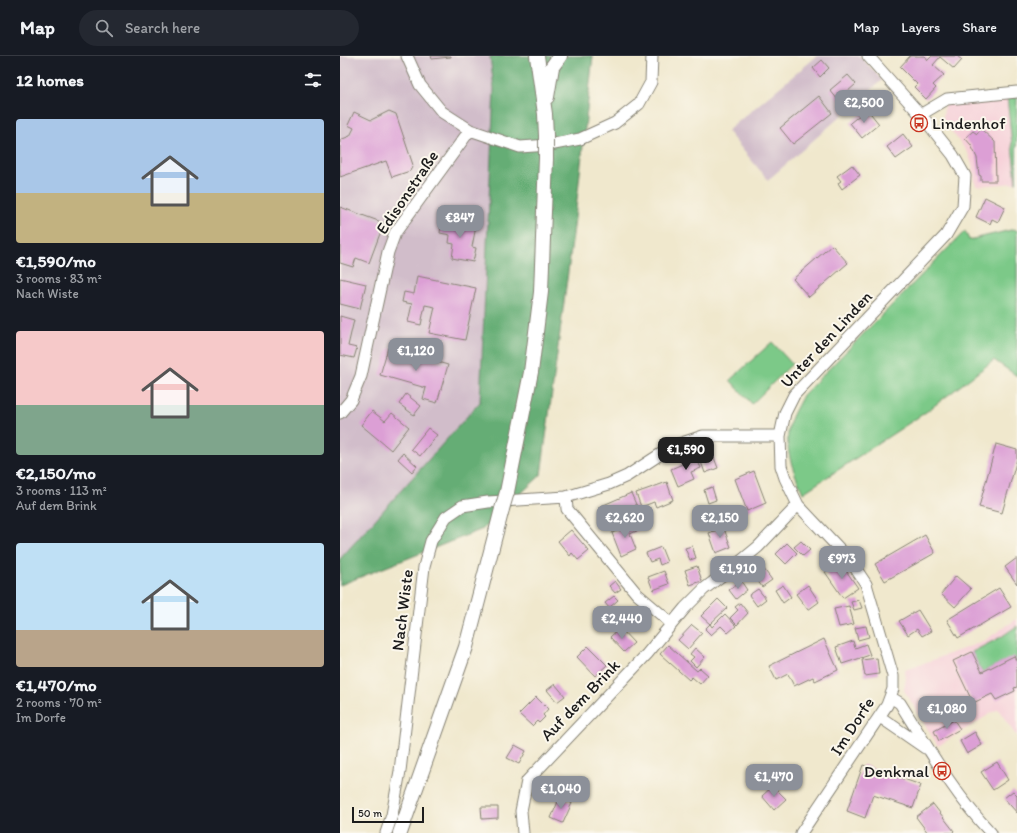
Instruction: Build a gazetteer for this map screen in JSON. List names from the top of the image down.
{
  "streets": {
    "street": [
      "Edisonstraße",
      "Unter den Linden",
      "Nach Wiste",
      "Auf dem Brink",
      "Im Dorfe"
    ]
  },
  "crossings": [
    ["Unter den Linden", "Nach Wiste"],
    ["Unter den Linden", "Auf dem Brink"],
    ["Unter den Linden", "Im Dorfe"]
  ],
  "places": {
    "bus stop": ["Lindenhof", "Denkmal"]
  },
  "scale_bar": "50 m",
  "page": {
    "header": "Map",
    "search": "Search here",
    "nav": ["Map", "Layers", "Share"],
    "heading": "12 homes",
    "price": [
      "€2,500",
      "€847",
      "€1,120",
      "€1,590",
      "€2,620",
      "€2,150",
      "€973",
      "€1,910",
      "€2,440",
      "€1,080",
      "€1,470",
      "€1,040"
    ],
    "list": [
      {
        "name": "€1,590/mo",
        "note": "3 rooms · 83 m² · Nach Wiste"
      },
      {
        "name": "€2,150/mo",
        "note": "3 rooms · 113 m² · Auf dem Brink"
      },
      {
        "name": "€1,470/mo",
        "note": "2 rooms · 70 m² · Im Dorfe"
      }
    ],
    "scale": "50 m"
  }
}
